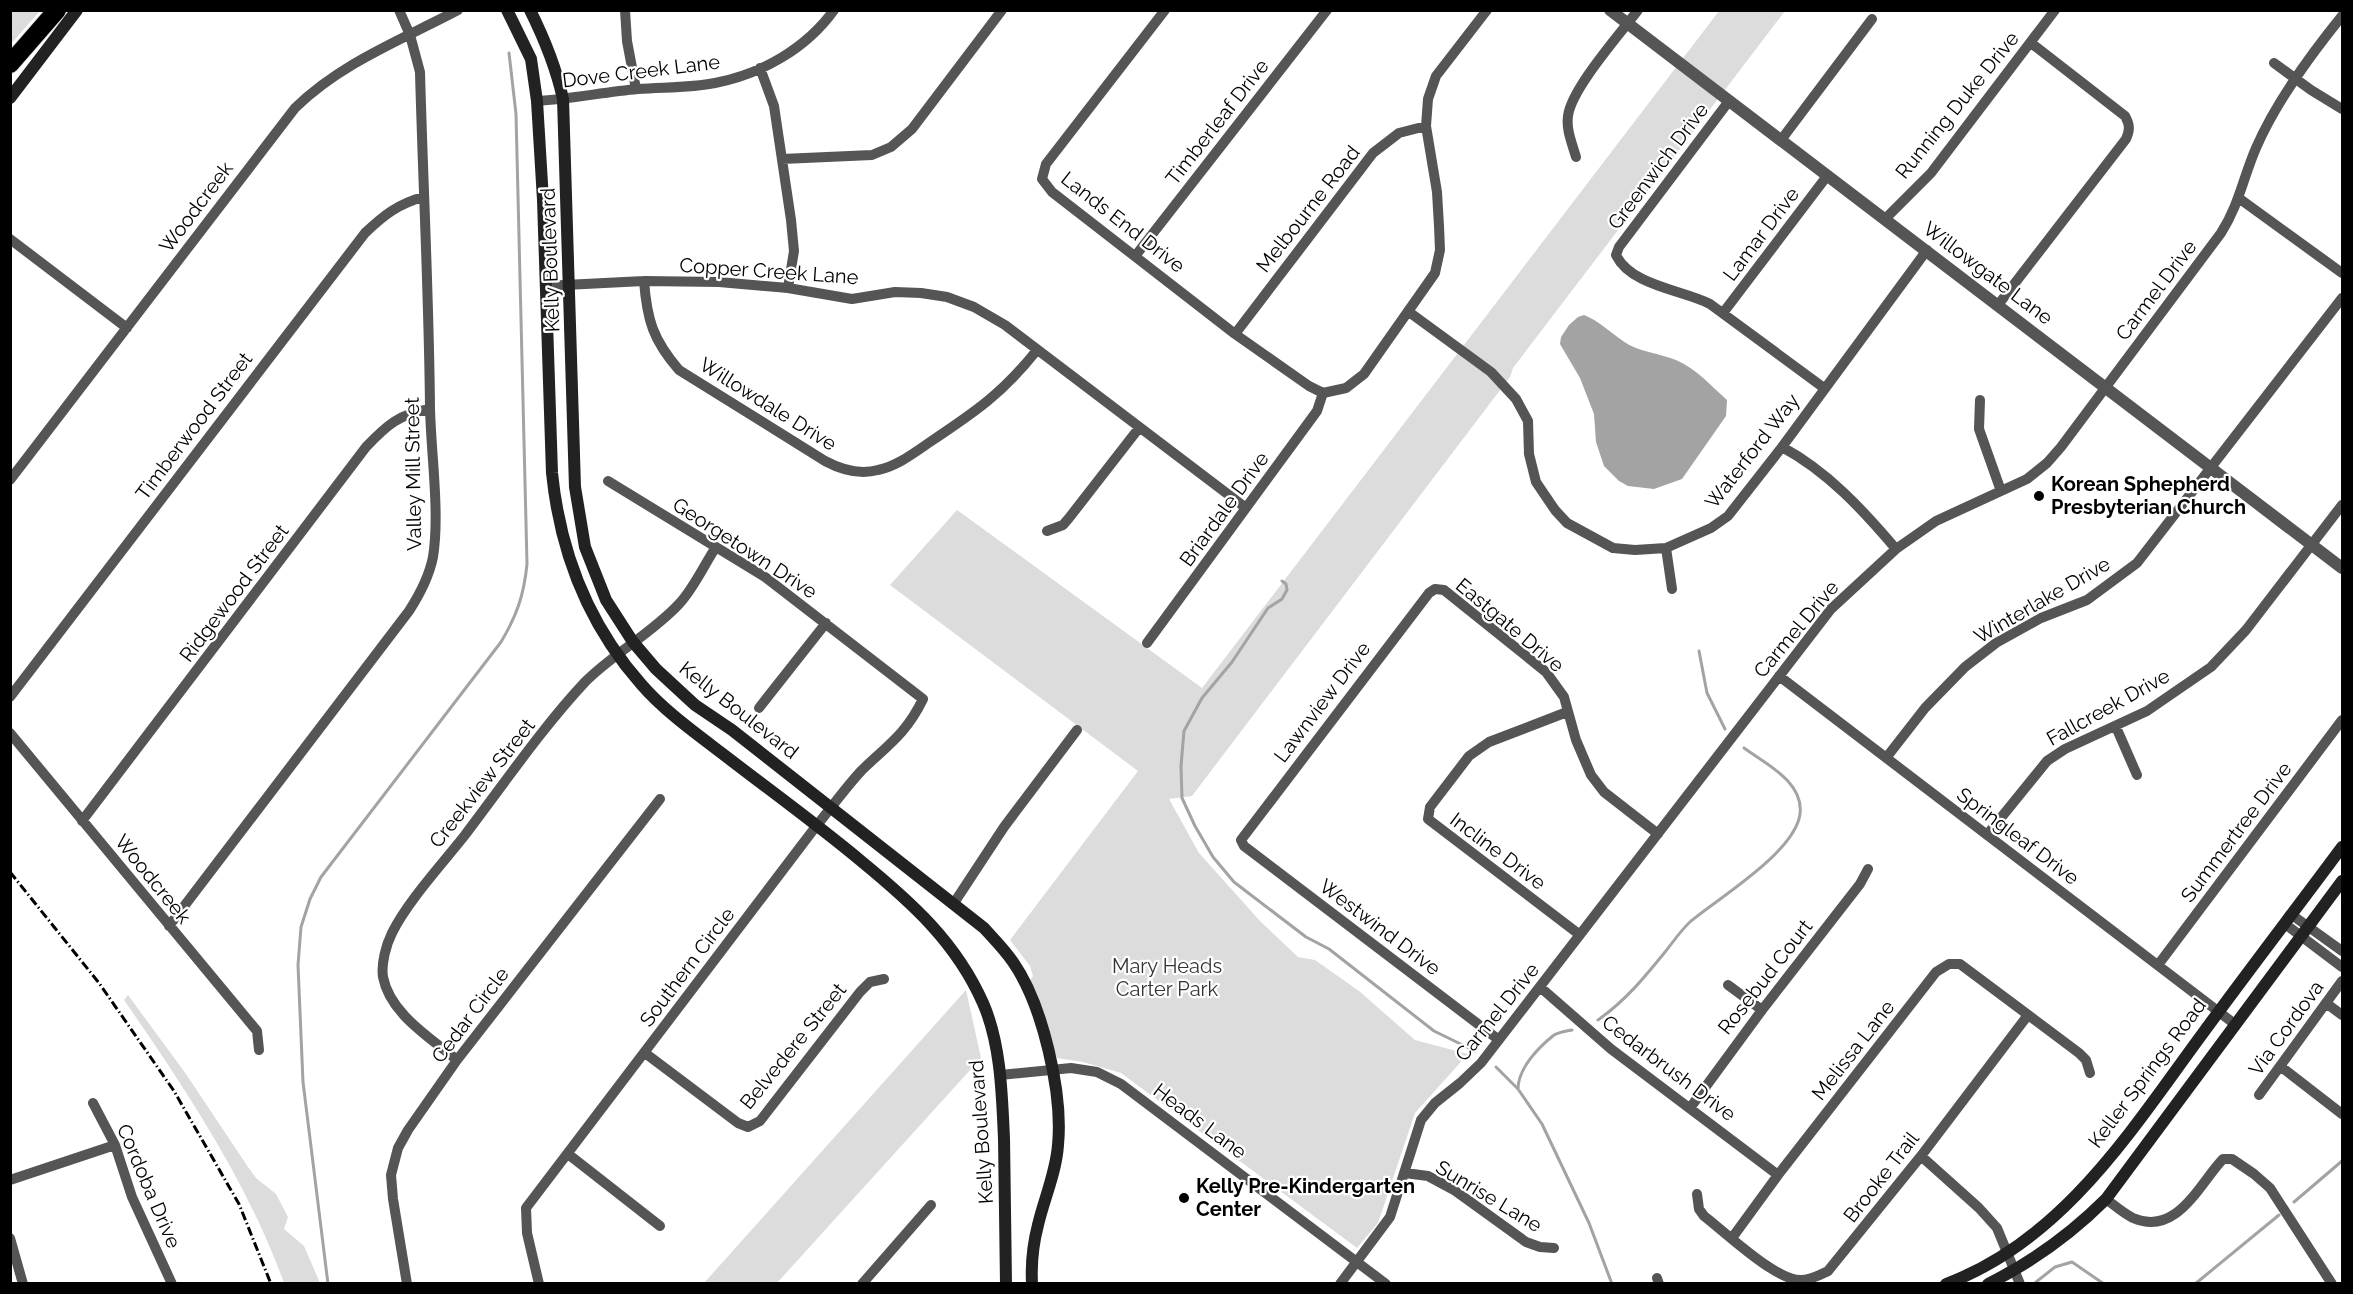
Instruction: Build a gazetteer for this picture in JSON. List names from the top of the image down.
{
  "streets": {
    "main road": ["Kelly Boulevard", "Keller Springs Road"],
    "street": [
      "Dove Creek Lane",
      "Running Duke Drive",
      "Timberleaf Drive",
      "Greenwich Drive",
      "Woodcreek",
      "Melbourne Road",
      "Lands End Drive",
      "Lamar Drive",
      "Copper Creek Lane",
      "Willowgate Lane",
      "Carmel Drive",
      "Willowdale Drive",
      "Timberwood Street",
      "Waterford Way",
      "Valley Mill Street",
      "Briardale Drive",
      "Georgetown Drive",
      "Ridgewood Street",
      "Winterlake Drive",
      "Eastgate Drive",
      "Lawnview Drive",
      "Fallcreek Drive",
      "Creekview Street",
      "Summertree Drive",
      "Springleaf Drive",
      "Incline Drive",
      "Westwind Drive",
      "Southern Circle",
      "Rosebud Court",
      "Cedar Circle",
      "Via Cordova",
      "Belvedere Street",
      "Melissa Lane",
      "Cedarbrush Drive",
      "Heads Lane",
      "Brooke Trail",
      "Cordoba Drive",
      "Sunrise Lane"
    ]
  },
  "crossings": [
    ["Dove Creek Lane", "Kelly Boulevard"],
    ["Running Duke Drive", "Willowgate Lane"],
    ["Timberleaf Drive", "Lands End Drive"],
    ["Greenwich Drive", "Lamar Drive"],
    ["Greenwich Drive", "Willowgate Lane"],
    ["Greenwich Drive", "Waterford Way"],
    ["Woodcreek", "Valley Mill Street"],
    ["Woodcreek", "Ridgewood Street"],
    ["Melbourne Road", "Lands End Drive"],
    ["Lands End Drive", "Briardale Drive"],
    ["Lamar Drive", "Willowgate Lane"],
    ["Kelly Boulevard", "Copper Creek Lane"],
    ["Kelly Boulevard", "Creekview Street"],
    ["Kelly Boulevard", "Southern Circle"],
    ["Kelly Boulevard", "Heads Lane"],
    ["Copper Creek Lane", "Willowdale Drive"],
    ["Copper Creek Lane", "Briardale Drive"],
    ["Willowgate Lane", "Carmel Drive"],
    ["Willowgate Lane", "Waterford Way"],
    ["Willowgate Lane", "Winterlake Drive"],
    ["Willowgate Lane", "Fallcreek Drive"],
    ["Carmel Drive", "Eastgate Drive"],
    ["Carmel Drive", "Springleaf Drive"],
    ["Carmel Drive", "Incline Drive"],
    ["Carmel Drive", "Westwind Drive"],
    ["Carmel Drive", "Cedarbrush Drive"],
    ["Carmel Drive", "Heads Lane"],
    ["Carmel Drive", "Sunrise Lane"],
    ["Timberwood Street", "Valley Mill Street"],
    ["Valley Mill Street", "Ridgewood Street"],
    ["Georgetown Drive", "Creekview Street"],
    ["Georgetown Drive", "Southern Circle"],
    ["Winterlake Drive", "Springleaf Drive"],
    ["Eastgate Drive", "Lawnview Drive"],
    ["Eastgate Drive", "Incline Drive"],
    ["Lawnview Drive", "Westwind Drive"],
    ["Fallcreek Drive", "Springleaf Drive"],
    ["Creekview Street", "Cedar Circle"],
    ["Summertree Drive", "Springleaf Drive"],
    ["Springleaf Drive", "Keller Springs Road"],
    ["Southern Circle", "Belvedere Street"],
    ["Rosebud Court", "Cedarbrush Drive"],
    ["Melissa Lane", "Cedarbrush Drive"],
    ["Melissa Lane", "Brooke Trail"]
  ],
  "parks": ["Mary Heads Carter Park"],
  "places": ["Korean Sphepherd Presbyterian Church", "Kelly Pre-Kindergarten Center"]
}
